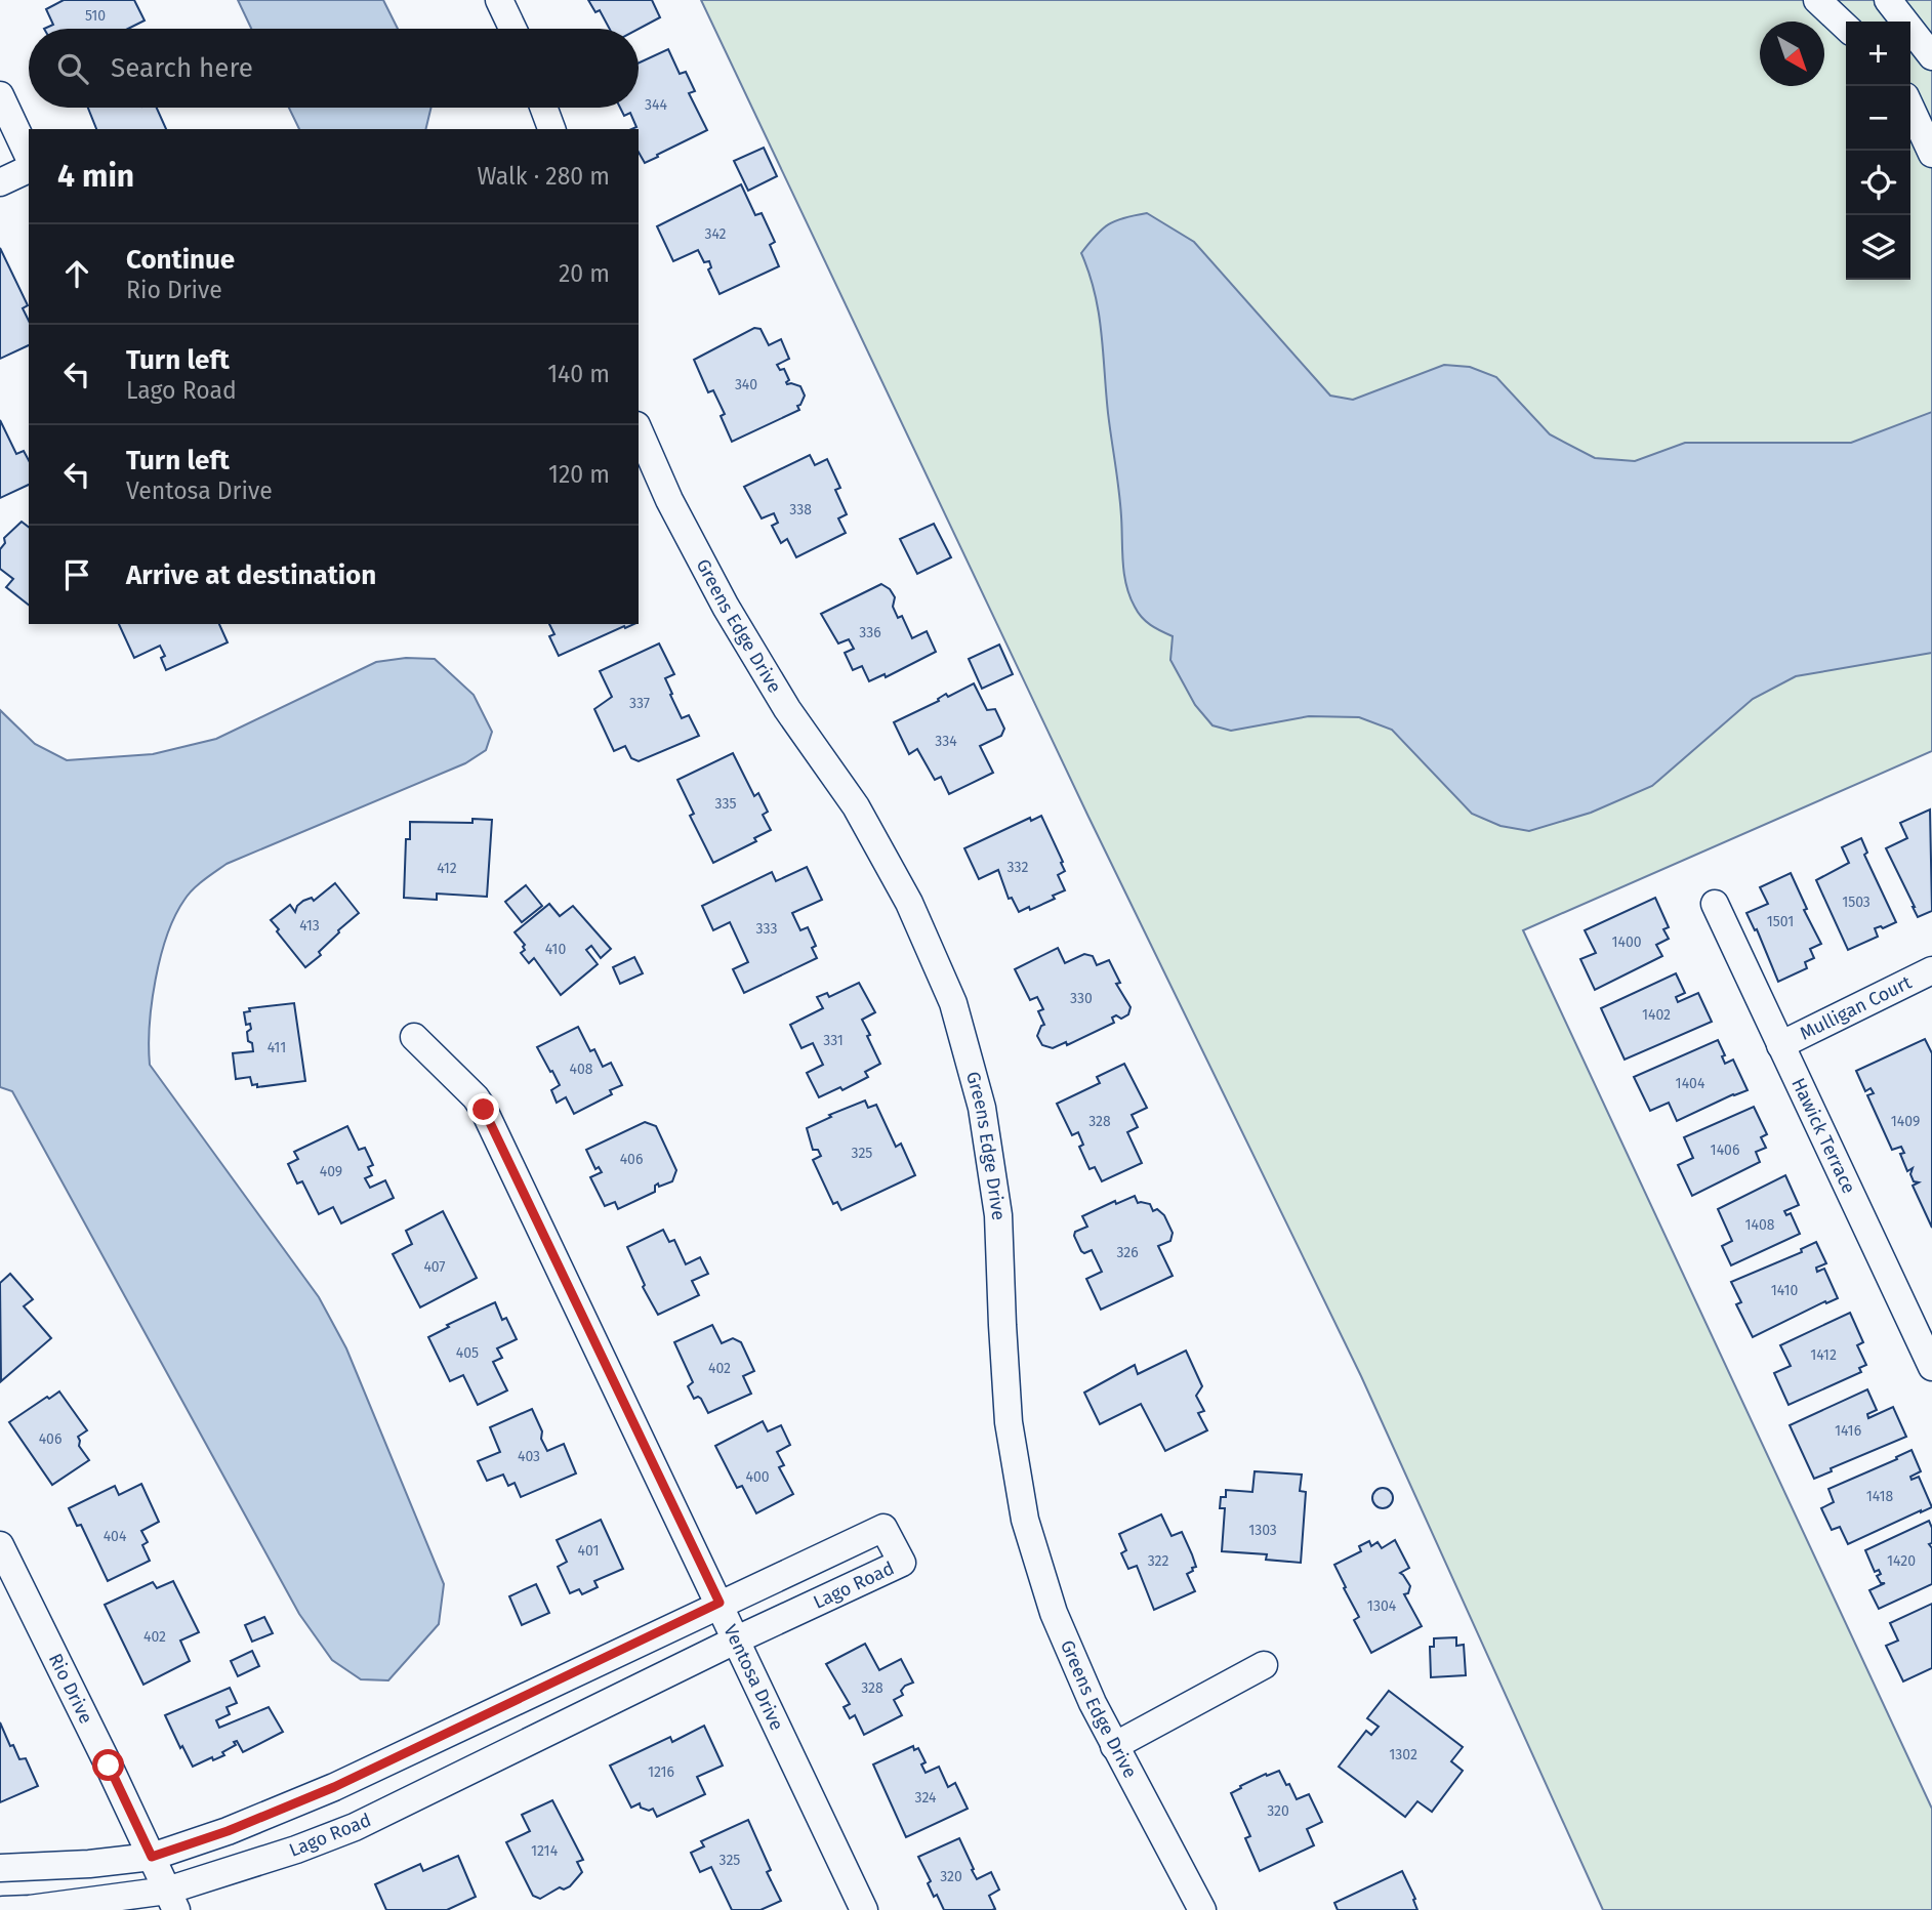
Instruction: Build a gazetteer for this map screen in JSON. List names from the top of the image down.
{
  "streets": {
    "street": [
      "Greens Edge Drive",
      "Mulligan Court",
      "Hawick Terrace",
      "Lago Road",
      "Ventosa Drive",
      "Rio Drive"
    ]
  },
  "crossings": [
    ["Mulligan Court", "Hawick Terrace"],
    ["Lago Road", "Ventosa Drive"],
    ["Lago Road", "Rio Drive"]
  ],
  "house_numbers": [
    "510",
    "344",
    "342",
    "340",
    "338",
    "336",
    "337",
    "334",
    "335",
    "332",
    "412",
    "1503",
    "1501",
    "413",
    "333",
    "1400",
    "410",
    "330",
    "1402",
    "331",
    "411",
    "408",
    "1404",
    "328",
    "1409",
    "1406",
    "325",
    "406",
    "409",
    "1408",
    "326",
    "407",
    "1410",
    "405",
    "1412",
    "402",
    "1416",
    "406",
    "403",
    "400",
    "1418",
    "1303",
    "404",
    "401",
    "322",
    "1420",
    "1304",
    "402",
    "328",
    "1302",
    "1216",
    "324",
    "320",
    "1214",
    "325",
    "320"
  ],
  "north": "bottom right",
  "page": {
    "map_buttons": ["+", "−"],
    "search": "Search here",
    "heading": ["4 min", "Walk · 280 m"],
    "list": [
      ["Continue", "Rio Drive", "20 m"],
      ["Turn left", "Lago Road", "140 m"],
      ["Turn left", "Ventosa Drive", "120 m"],
      "Arrive at destination"
    ]
  }
}
